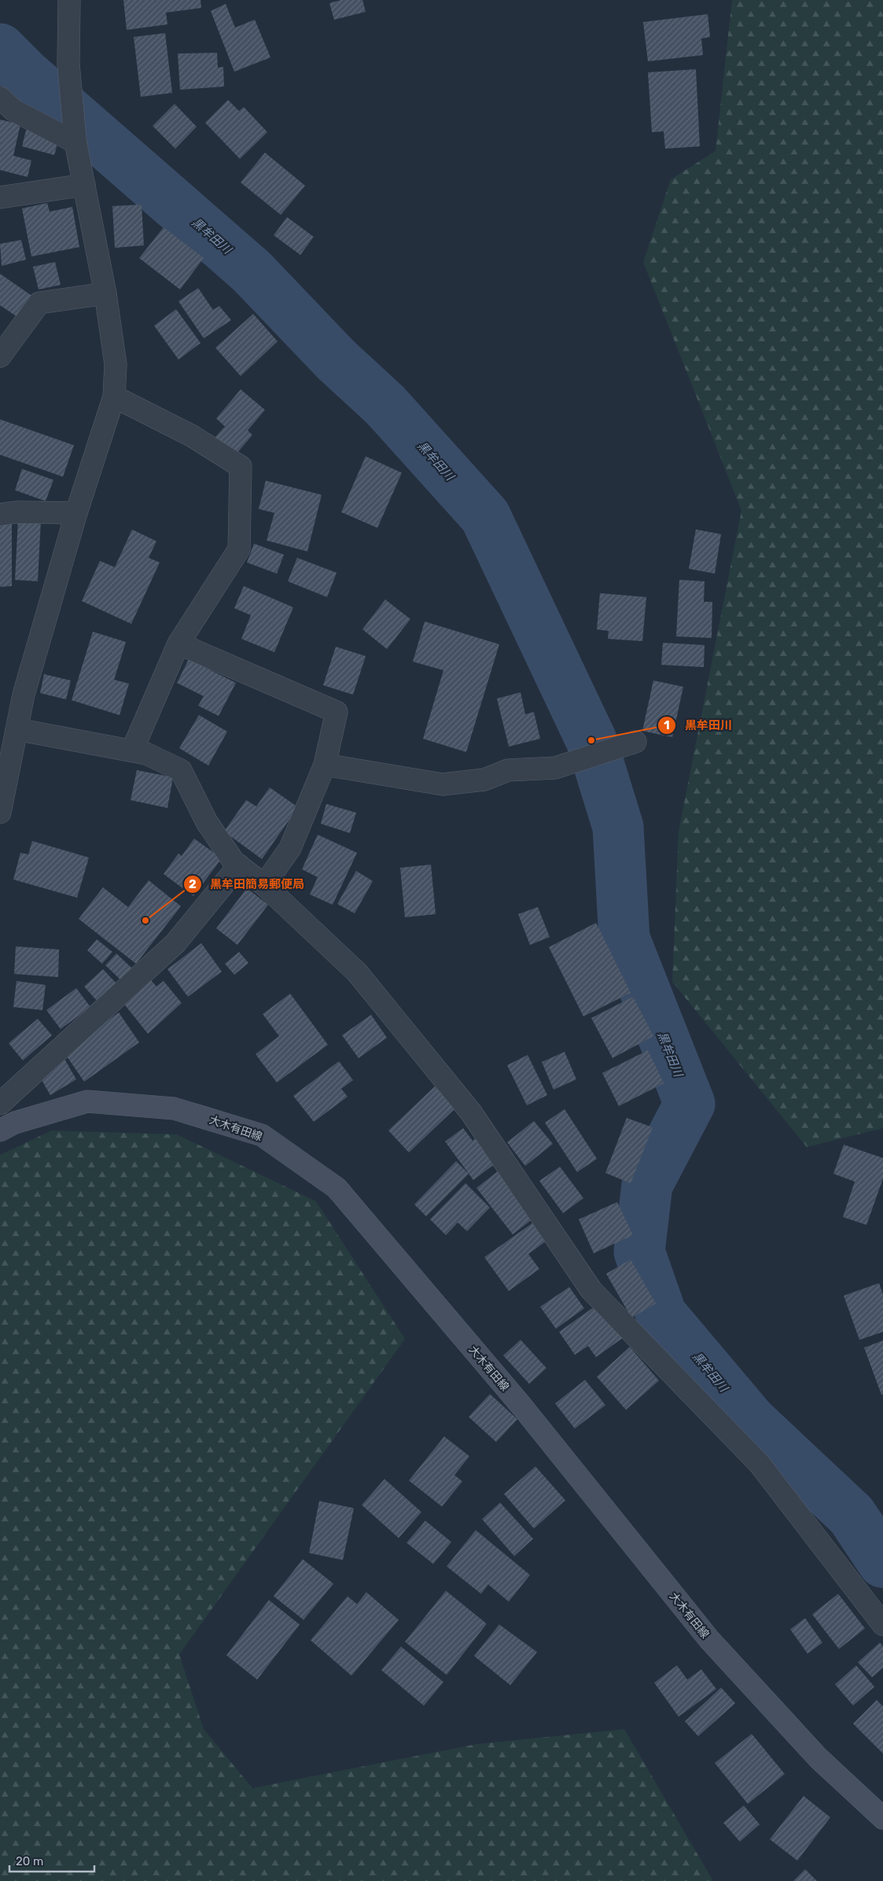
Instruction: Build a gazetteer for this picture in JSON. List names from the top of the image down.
{
  "streets": {
    "main road": ["大木有田線"]
  },
  "water": ["黒牟田川"],
  "places": ["黒牟田川", "黒牟田簡易郵便局"],
  "scale_bar": "20 m"
}
